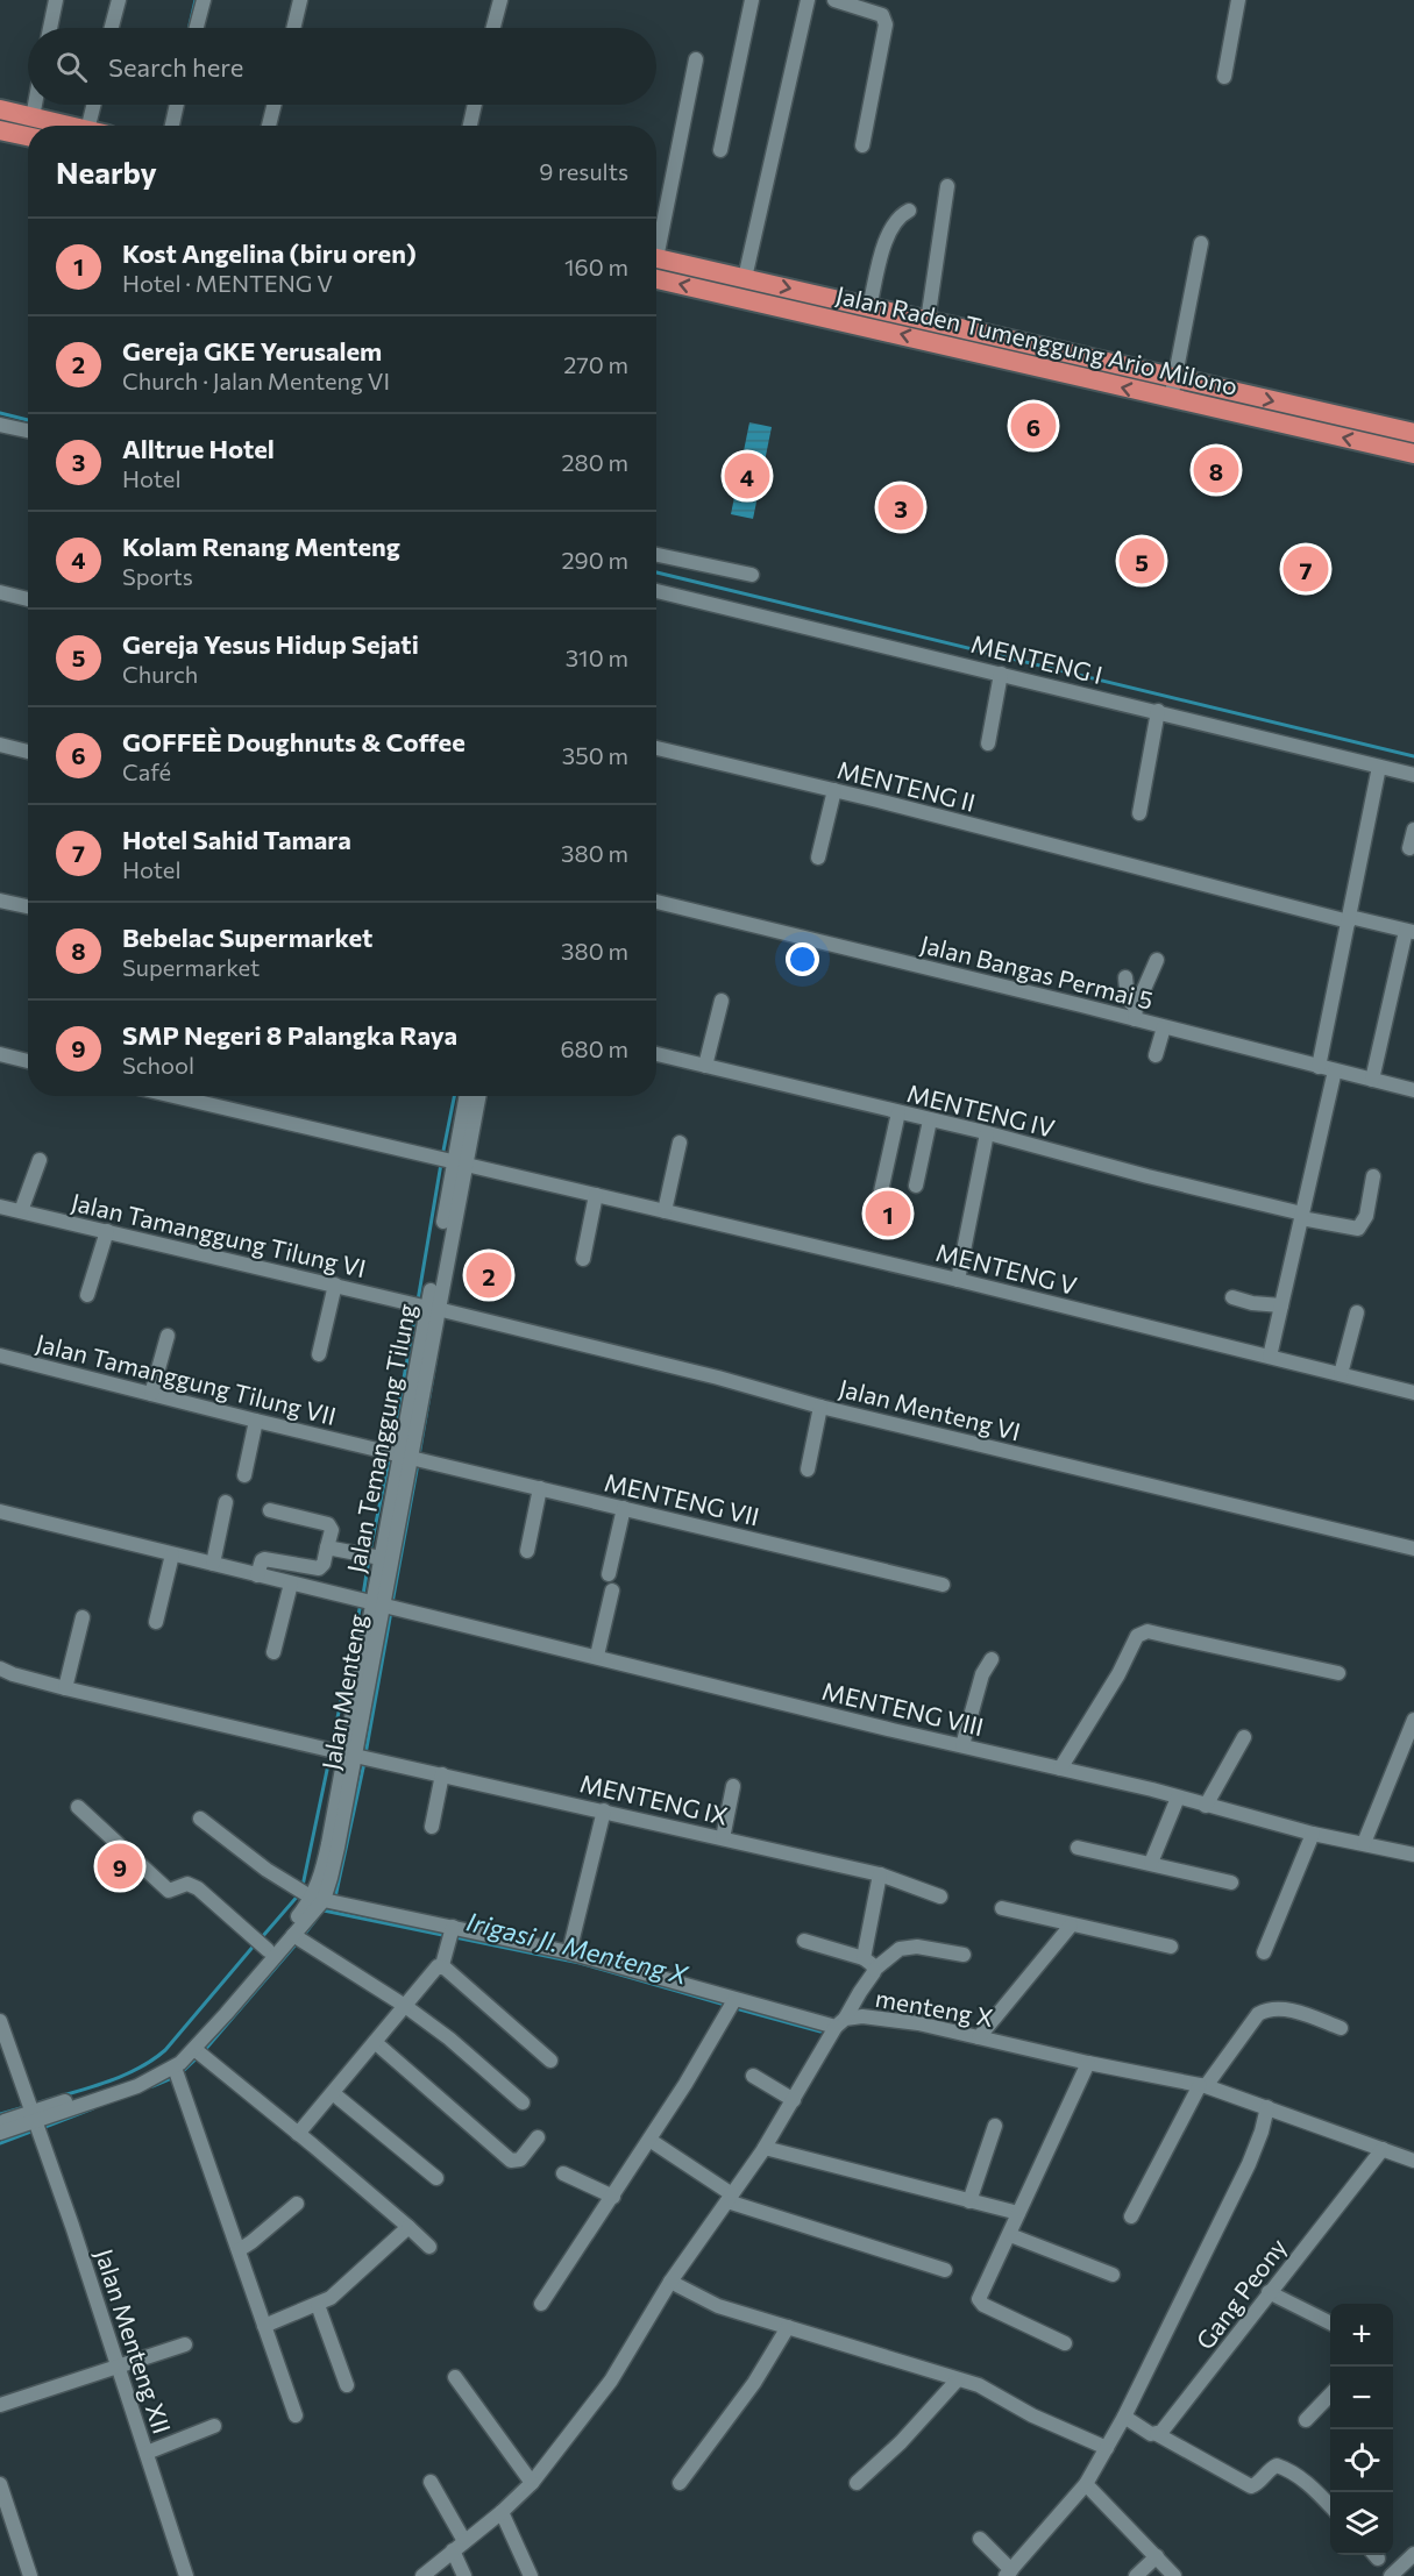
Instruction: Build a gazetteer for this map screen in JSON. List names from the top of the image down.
{
  "streets": {
    "highway": ["Jalan Raden Tumenggung Ario Milono"],
    "street": [
      "MENTENG I",
      "MENTENG II",
      "Jalan Bangas Permai 5",
      "MENTENG IV",
      "Jalan Tamanggung Tilung VI",
      "MENTENG V",
      "Jalan Tamanggung Tilung VII",
      "Jalan Menteng VI",
      "Jalan Temanggung Tilung",
      "MENTENG VII",
      "Jalan Menteng",
      "MENTENG VIII",
      "MENTENG IX",
      "menteng X",
      "Gang Peony",
      "Jalan Menteng XII"
    ]
  },
  "crossings": [
    ["Jalan Tamanggung Tilung VI", "Jalan Menteng VI"],
    ["Jalan Tamanggung Tilung VI", "Jalan Temanggung Tilung"],
    ["MENTENG V", "Jalan Temanggung Tilung"],
    ["Jalan Tamanggung Tilung VII", "Jalan Temanggung Tilung"],
    ["Jalan Tamanggung Tilung VII", "MENTENG VII"],
    ["Jalan Tamanggung Tilung VII", "Jalan Menteng"],
    ["Jalan Menteng VI", "Jalan Temanggung Tilung"],
    ["Jalan Temanggung Tilung", "MENTENG VII"],
    ["Jalan Temanggung Tilung", "Jalan Menteng"],
    ["Jalan Temanggung Tilung", "MENTENG VIII"],
    ["Jalan Temanggung Tilung", "MENTENG IX"],
    ["Jalan Temanggung Tilung", "menteng X"],
    ["Jalan Temanggung Tilung", "Jalan Menteng XII"],
    ["MENTENG VII", "Jalan Menteng"],
    ["Jalan Menteng", "MENTENG VIII"],
    ["menteng X", "Gang Peony"]
  ],
  "water": ["Irigasi Jl. Menteng X"],
  "page": {
    "search": "Search here",
    "heading": ["Nearby", "9 results"],
    "list": [
      {
        "mark": "1",
        "name": "Kost Angelina (biru oren)",
        "note": "Hotel · MENTENG V",
        "value": "160 m"
      },
      {
        "mark": "2",
        "name": "Gereja GKE Yerusalem",
        "note": "Church · Jalan Menteng VI",
        "value": "270 m"
      },
      {
        "mark": "3",
        "name": "Alltrue Hotel",
        "note": "Hotel",
        "value": "280 m"
      },
      {
        "mark": "4",
        "name": "Kolam Renang Menteng",
        "note": "Sports",
        "value": "290 m"
      },
      {
        "mark": "5",
        "name": "Gereja Yesus Hidup Sejati",
        "note": "Church",
        "value": "310 m"
      },
      {
        "mark": "6",
        "name": "GOFFEÈ Doughnuts & Coffee",
        "note": "Café",
        "value": "350 m"
      },
      {
        "mark": "7",
        "name": "Hotel Sahid Tamara",
        "note": "Hotel",
        "value": "380 m"
      },
      {
        "mark": "8",
        "name": "Bebelac Supermarket",
        "note": "Supermarket",
        "value": "380 m"
      },
      {
        "mark": "9",
        "name": "SMP Negeri 8 Palangka Raya",
        "note": "School",
        "value": "680 m"
      }
    ],
    "pins": [
      "6",
      "8",
      "4",
      "3",
      "5",
      "7",
      "1",
      "2",
      "9"
    ],
    "map_buttons": ["+", "−"]
  }
}
